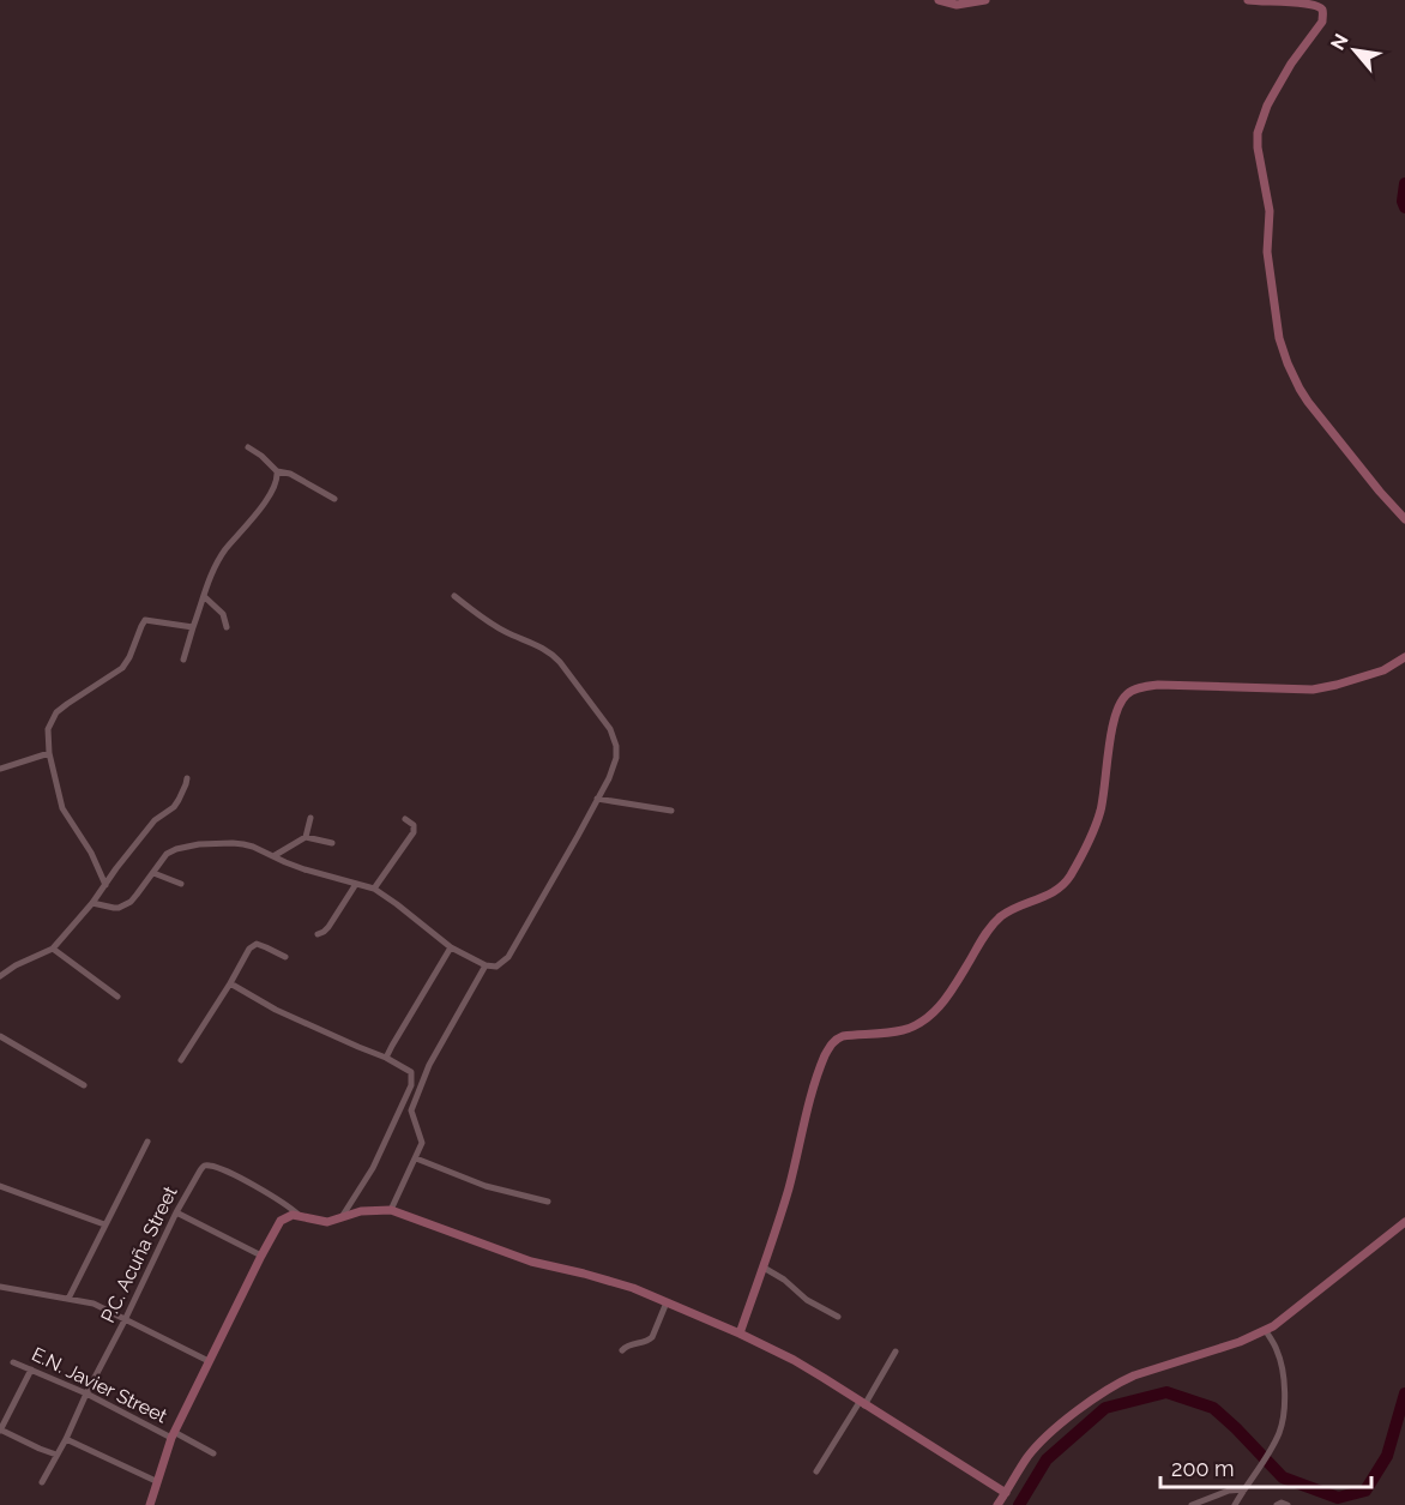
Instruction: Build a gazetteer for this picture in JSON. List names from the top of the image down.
{
  "streets": {
    "street": ["P.C. Acuña Street", "E.N. Javier Street"]
  },
  "crossings": [
    ["P.C. Acuña Street", "E.N. Javier Street"]
  ],
  "scale_bar": "200 m",
  "north": "top left"
}
